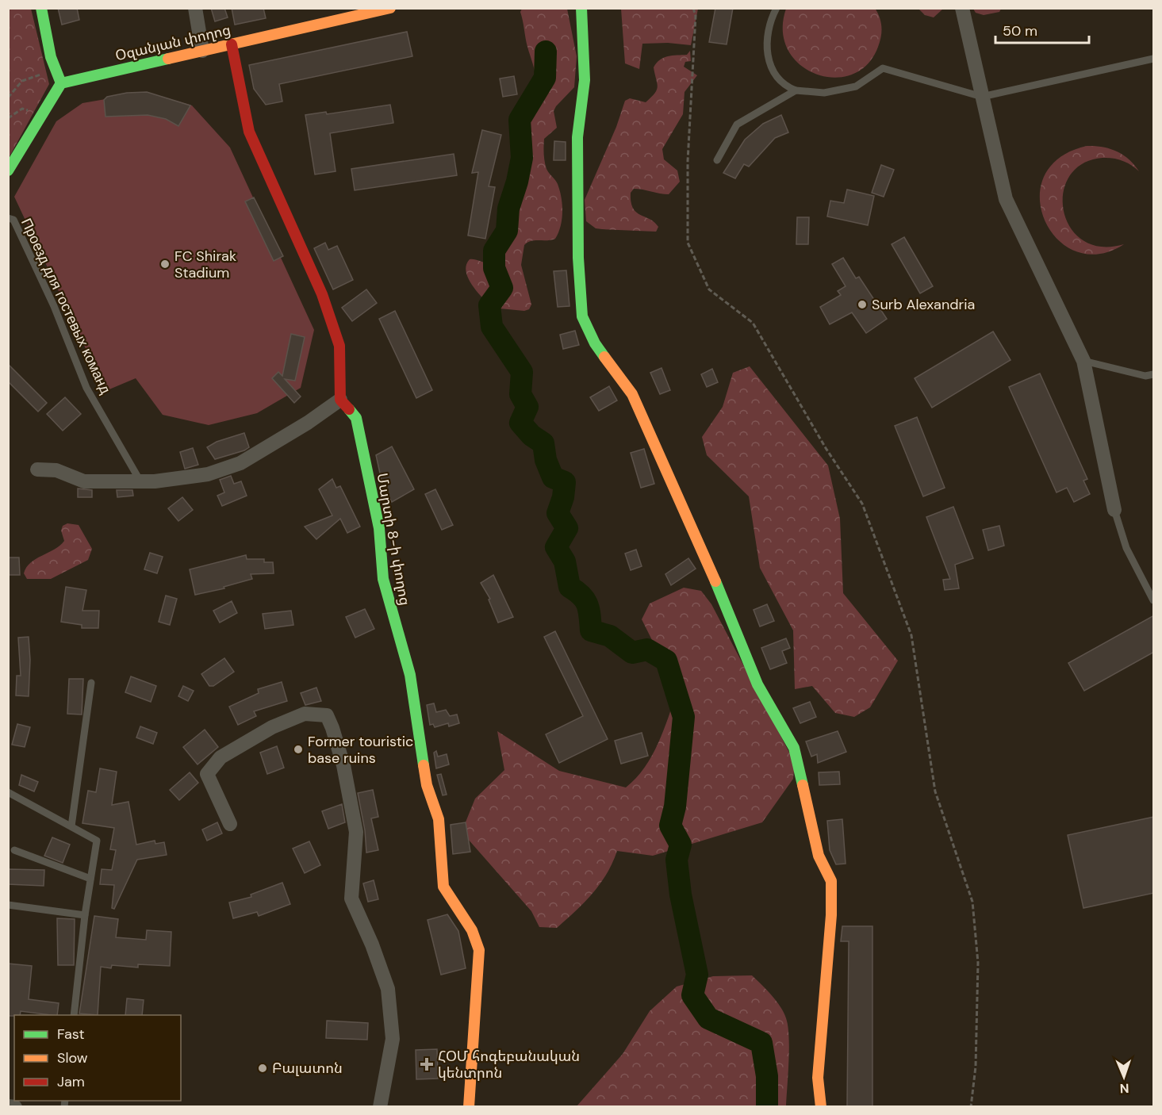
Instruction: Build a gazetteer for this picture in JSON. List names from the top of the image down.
{
  "streets": {
    "street": ["Օզանյան փողոց", "Մարտի 8-ի փողոց"],
    "lane": ["Проезд для гостевых команд"]
  },
  "places": {
    "other": [
      "FC Shirak Stadium",
      "Surb Alexandria",
      "Former touristic base ruins",
      "Բալատոն"
    ],
    "health": ["ՀՕՄ հոգեբանական կենտրոն"]
  },
  "legend": ["Fast", "Slow", "Jam"],
  "scale_bar": "50 m",
  "north": "bottom"
}
